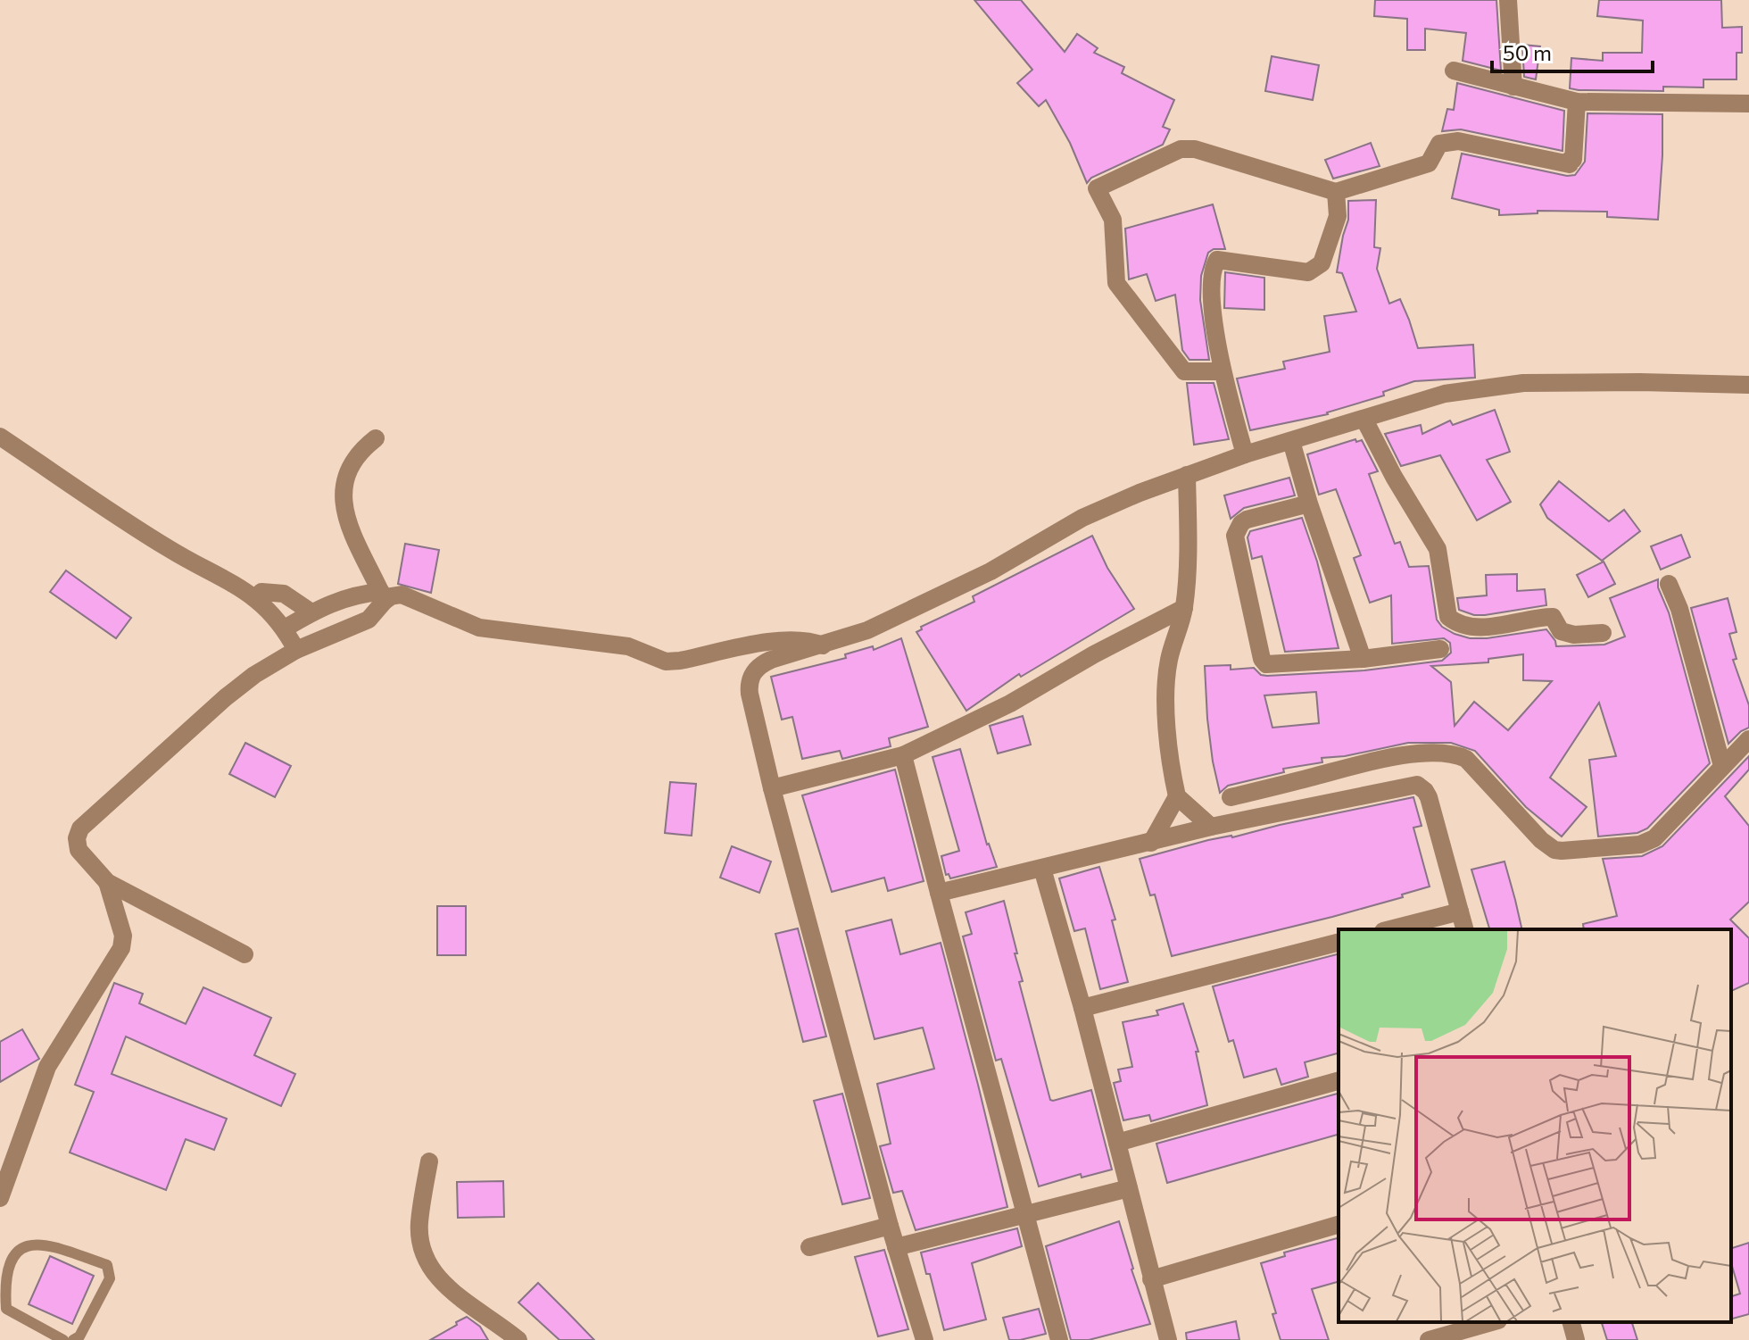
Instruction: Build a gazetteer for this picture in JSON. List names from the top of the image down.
{
  "scale_bar": "50 m"
}
